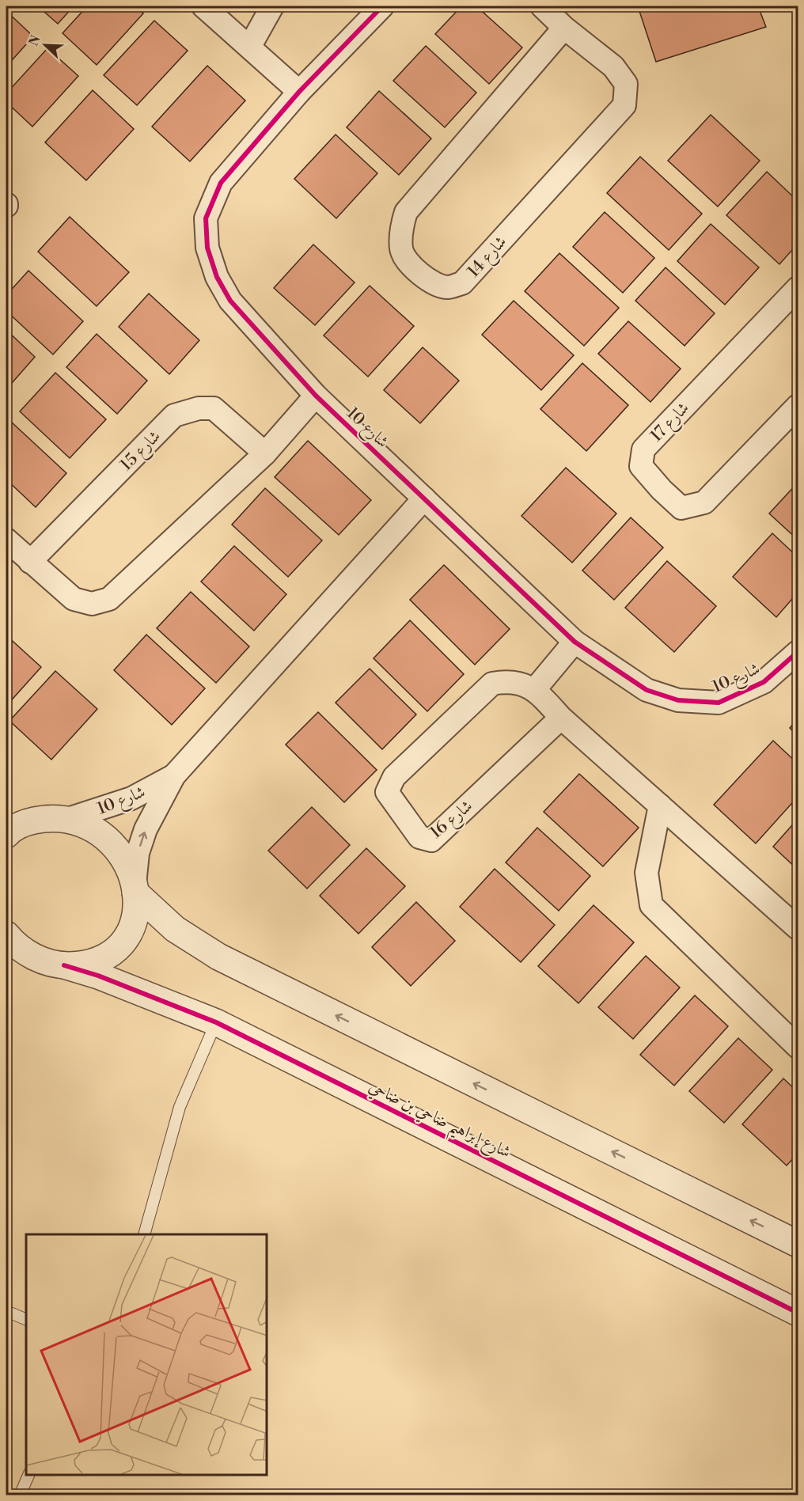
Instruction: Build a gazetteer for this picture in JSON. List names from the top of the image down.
{
  "streets": {
    "street": [
      "شارع 14",
      "شارع 17",
      "شارع 10",
      "شارع 15",
      "شارع 16",
      "شارع إبراهيم ضاحي بن ضاحي"
    ]
  },
  "north": "top left"
}
